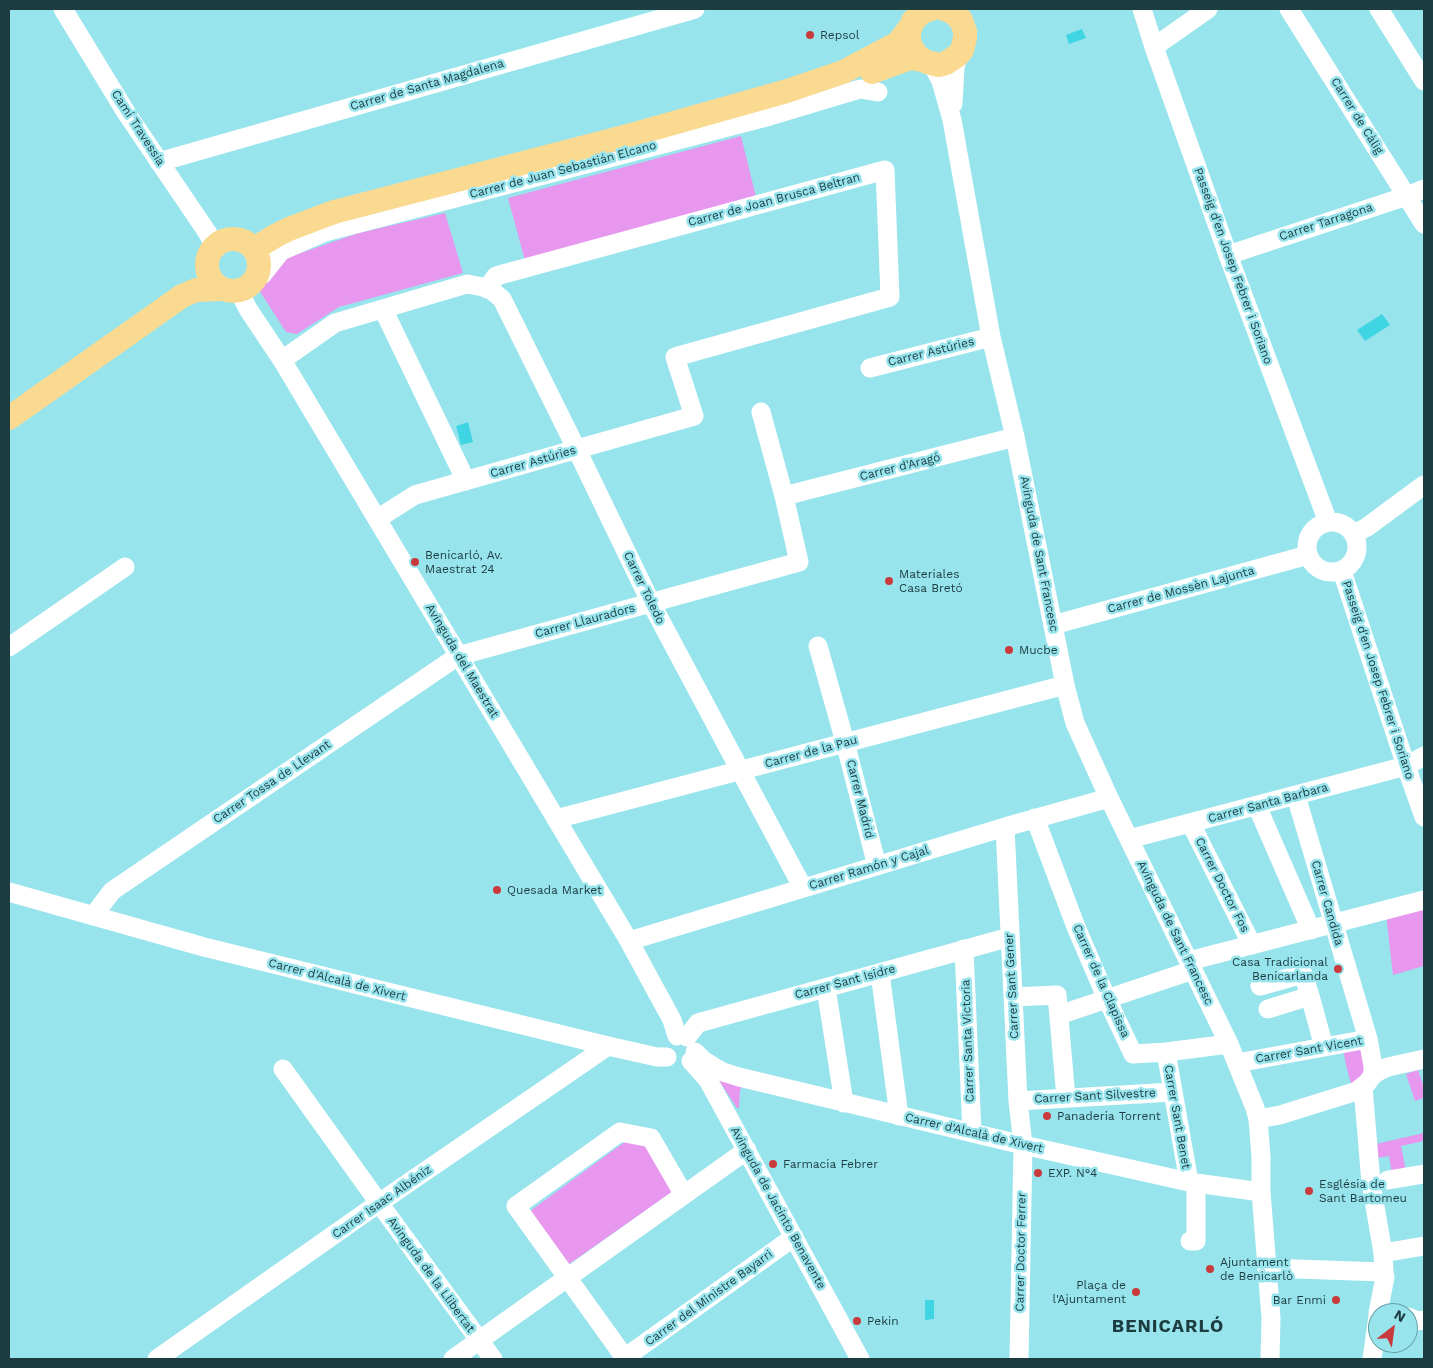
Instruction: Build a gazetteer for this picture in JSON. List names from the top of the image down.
{
  "streets": {
    "main road": ["Carrer de Juan Sebastián Elcano"],
    "street": [
      "Carrer de Santa Magdalena",
      "Carrer de Càlig",
      "Camí Travessia",
      "Carrer de Joan Brusca Beltran",
      "Carrer Tarragona",
      "Passeig d'en Josep Febrer i Soriano",
      "Carrer Astúries",
      "Carrer d'Aragó",
      "Avinguda de Sant Francesc",
      "Carrer Toledo",
      "Carrer de Mossèn Lajunta",
      "Carrer Llauradors",
      "Avinguda del Maestrat",
      "Carrer de la Pau",
      "Carrer Tossa de Llevant",
      "Carrer Madrid",
      "Carrer Santa Barbara",
      "Carrer Ramón y Cajal",
      "Carrer Doctor Fos",
      "Carrer Candida",
      "Carrer d'Alcalà de Xivert",
      "Carrer de la Clapissa",
      "Carrer Sant Isidre",
      "Carrer Sant Gener",
      "Carrer Santa Victoria",
      "Carrer Sant Vicent",
      "Carrer Sant Silvestre",
      "Carrer Sant Benet",
      "Carrer Isaac Albéniz",
      "Avinguda de Jacinto Benavente",
      "Carrer Doctor Ferrer",
      "Avinguda de la Llibertat",
      "Carrer del Ministre Bayarri"
    ]
  },
  "crossings": [
    ["Carrer de Santa Magdalena", "Camí Travessia"],
    ["Carrer de Càlig", "Carrer Tarragona"],
    ["Camí Travessia", "Carrer de Juan Sebastián Elcano"],
    ["Camí Travessia", "Avinguda del Maestrat"],
    ["Carrer de Juan Sebastián Elcano", "Avinguda de Sant Francesc"],
    ["Carrer de Juan Sebastián Elcano", "Avinguda del Maestrat"],
    ["Carrer de Joan Brusca Beltran", "Carrer Astúries"],
    ["Carrer de Joan Brusca Beltran", "Carrer Toledo"],
    ["Carrer Tarragona", "Passeig d'en Josep Febrer i Soriano"],
    ["Passeig d'en Josep Febrer i Soriano", "Carrer de Mossèn Lajunta"],
    ["Passeig d'en Josep Febrer i Soriano", "Carrer Santa Barbara"],
    ["Carrer Astúries", "Avinguda de Sant Francesc"],
    ["Carrer Astúries", "Carrer Toledo"],
    ["Carrer Astúries", "Avinguda del Maestrat"],
    ["Carrer d'Aragó", "Avinguda de Sant Francesc"],
    ["Carrer d'Aragó", "Carrer Llauradors"],
    ["Avinguda de Sant Francesc", "Carrer de Mossèn Lajunta"],
    ["Avinguda de Sant Francesc", "Carrer de la Pau"],
    ["Avinguda de Sant Francesc", "Carrer Santa Barbara"],
    ["Avinguda de Sant Francesc", "Carrer Ramón y Cajal"],
    ["Avinguda de Sant Francesc", "Carrer d'Alcalà de Xivert"],
    ["Avinguda de Sant Francesc", "Carrer de la Clapissa"],
    ["Avinguda de Sant Francesc", "Carrer Sant Vicent"],
    ["Carrer Toledo", "Carrer Llauradors"],
    ["Carrer Toledo", "Carrer de la Pau"],
    ["Carrer Toledo", "Carrer Ramón y Cajal"],
    ["Carrer Llauradors", "Avinguda del Maestrat"],
    ["Carrer Llauradors", "Carrer Tossa de Llevant"],
    ["Avinguda del Maestrat", "Carrer de la Pau"],
    ["Avinguda del Maestrat", "Carrer Tossa de Llevant"],
    ["Avinguda del Maestrat", "Carrer Ramón y Cajal"],
    ["Avinguda del Maestrat", "Carrer d'Alcalà de Xivert"],
    ["Avinguda del Maestrat", "Carrer Sant Isidre"],
    ["Avinguda del Maestrat", "Avinguda de Jacinto Benavente"],
    ["Carrer de la Pau", "Carrer Madrid"],
    ["Carrer Tossa de Llevant", "Carrer d'Alcalà de Xivert"],
    ["Carrer Madrid", "Carrer Ramón y Cajal"],
    ["Carrer Santa Barbara", "Carrer Doctor Fos"],
    ["Carrer Santa Barbara", "Carrer Candida"],
    ["Carrer Ramón y Cajal", "Carrer de la Clapissa"],
    ["Carrer Ramón y Cajal", "Carrer Sant Gener"],
    ["Carrer Candida", "Carrer Sant Vicent"],
    ["Carrer d'Alcalà de Xivert", "Carrer Sant Isidre"],
    ["Carrer d'Alcalà de Xivert", "Carrer Sant Gener"],
    ["Carrer d'Alcalà de Xivert", "Carrer Santa Victoria"],
    ["Carrer d'Alcalà de Xivert", "Carrer Sant Benet"],
    ["Carrer d'Alcalà de Xivert", "Carrer Isaac Albéniz"],
    ["Carrer d'Alcalà de Xivert", "Avinguda de Jacinto Benavente"],
    ["Carrer d'Alcalà de Xivert", "Carrer Doctor Ferrer"],
    ["Carrer de la Clapissa", "Carrer Sant Benet"],
    ["Carrer Sant Isidre", "Carrer Sant Gener"],
    ["Carrer Sant Isidre", "Carrer Santa Victoria"],
    ["Carrer Sant Isidre", "Avinguda de Jacinto Benavente"],
    ["Carrer Sant Gener", "Carrer Sant Silvestre"],
    ["Carrer Sant Gener", "Carrer Doctor Ferrer"],
    ["Carrer Sant Silvestre", "Carrer Sant Benet"],
    ["Carrer Isaac Albéniz", "Avinguda de la Llibertat"],
    ["Avinguda de Jacinto Benavente", "Carrer del Ministre Bayarri"]
  ],
  "districts": ["BENICARLÓ"],
  "places": [
    "Repsol",
    "Benicarló, Av. Maestrat 24",
    "Materiales Casa Bretó",
    "Mucbe",
    "Quesada Market",
    "Casa Tradicional Benicarlanda",
    "Panaderia Torrent",
    "Farmacia Febrer",
    "EXP. N°4",
    "Església de Sant Bartomeu",
    "Ajuntament de Benicarlò",
    "Plaça de l'Ajuntament",
    "Bar Enmi",
    "Pekin"
  ],
  "north": "top right"
}
